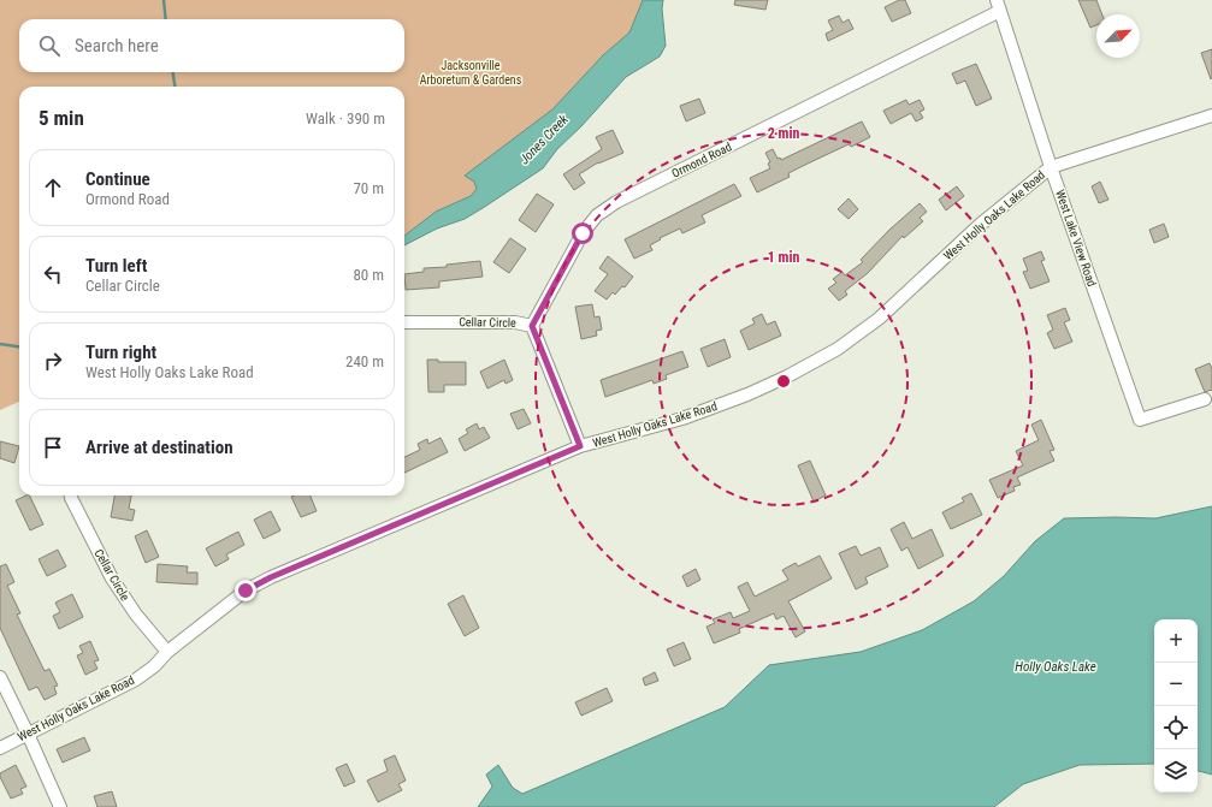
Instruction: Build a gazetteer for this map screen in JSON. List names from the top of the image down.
{
  "streets": {
    "street": [
      "Ormond Road",
      "West Holly Oaks Lake Road",
      "West Lake View Road",
      "Cellar Circle"
    ]
  },
  "crossings": [
    ["Ormond Road", "West Lake View Road"],
    ["Ormond Road", "Cellar Circle"],
    ["West Holly Oaks Lake Road", "West Lake View Road"],
    ["West Holly Oaks Lake Road", "Cellar Circle"]
  ],
  "water": ["Jones Creek", "Holly Oaks Lake"],
  "parks": ["Jacksonville Arboretum & Gardens"],
  "north": "top right",
  "page": {
    "search": "Search here",
    "heading": ["5 min", "Walk · 390 m"],
    "list": [
      ["Continue", "Ormond Road", "70 m"],
      ["Turn left", "Cellar Circle", "80 m"],
      ["Turn right", "West Holly Oaks Lake Road", "240 m"],
      "Arrive at destination"
    ],
    "map_buttons": ["+", "−"]
  },
  "rings": ["2 min", "1 min"]
}
